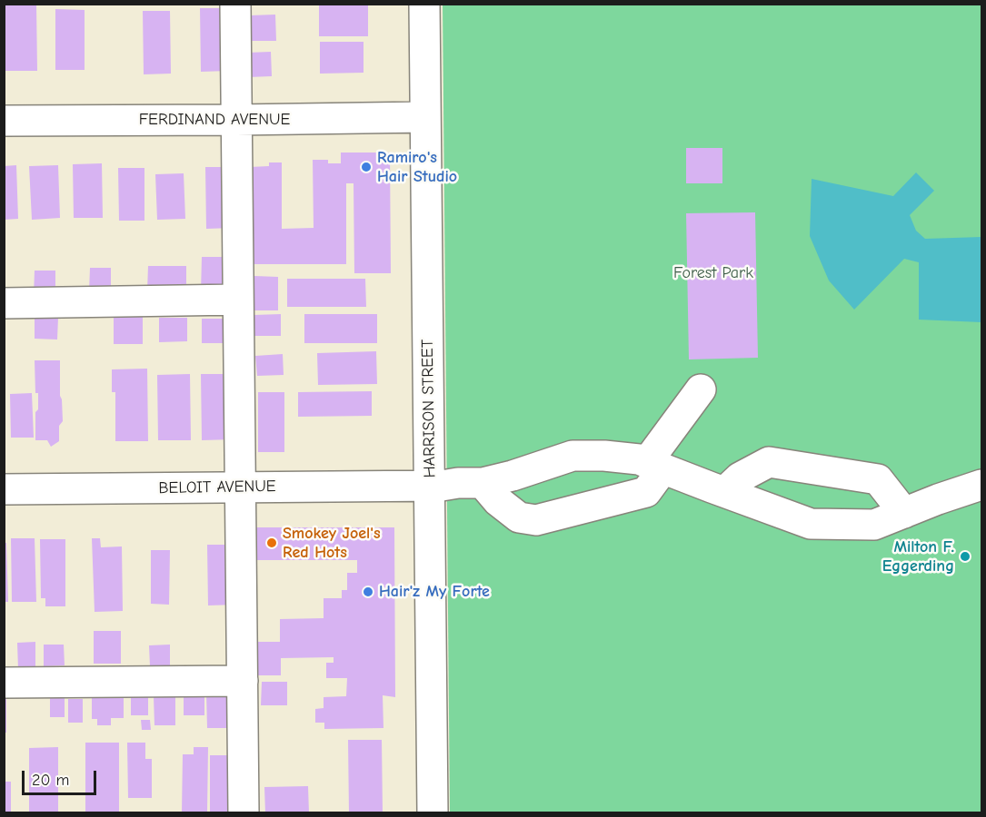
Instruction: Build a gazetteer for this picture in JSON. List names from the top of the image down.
{
  "streets": {
    "street": ["FERDINAND AVENUE", "HARRISON STREET", "BELOIT AVENUE"]
  },
  "crossings": [
    ["FERDINAND AVENUE", "HARRISON STREET"],
    ["HARRISON STREET", "BELOIT AVENUE"]
  ],
  "parks": ["Forest Park"],
  "places": [
    "Ramiro's Hair Studio",
    "Smokey Joel's Red Hots",
    "Milton F. Eggerding",
    "Hair'z My Forte"
  ],
  "scale_bar": "20 m"
}
